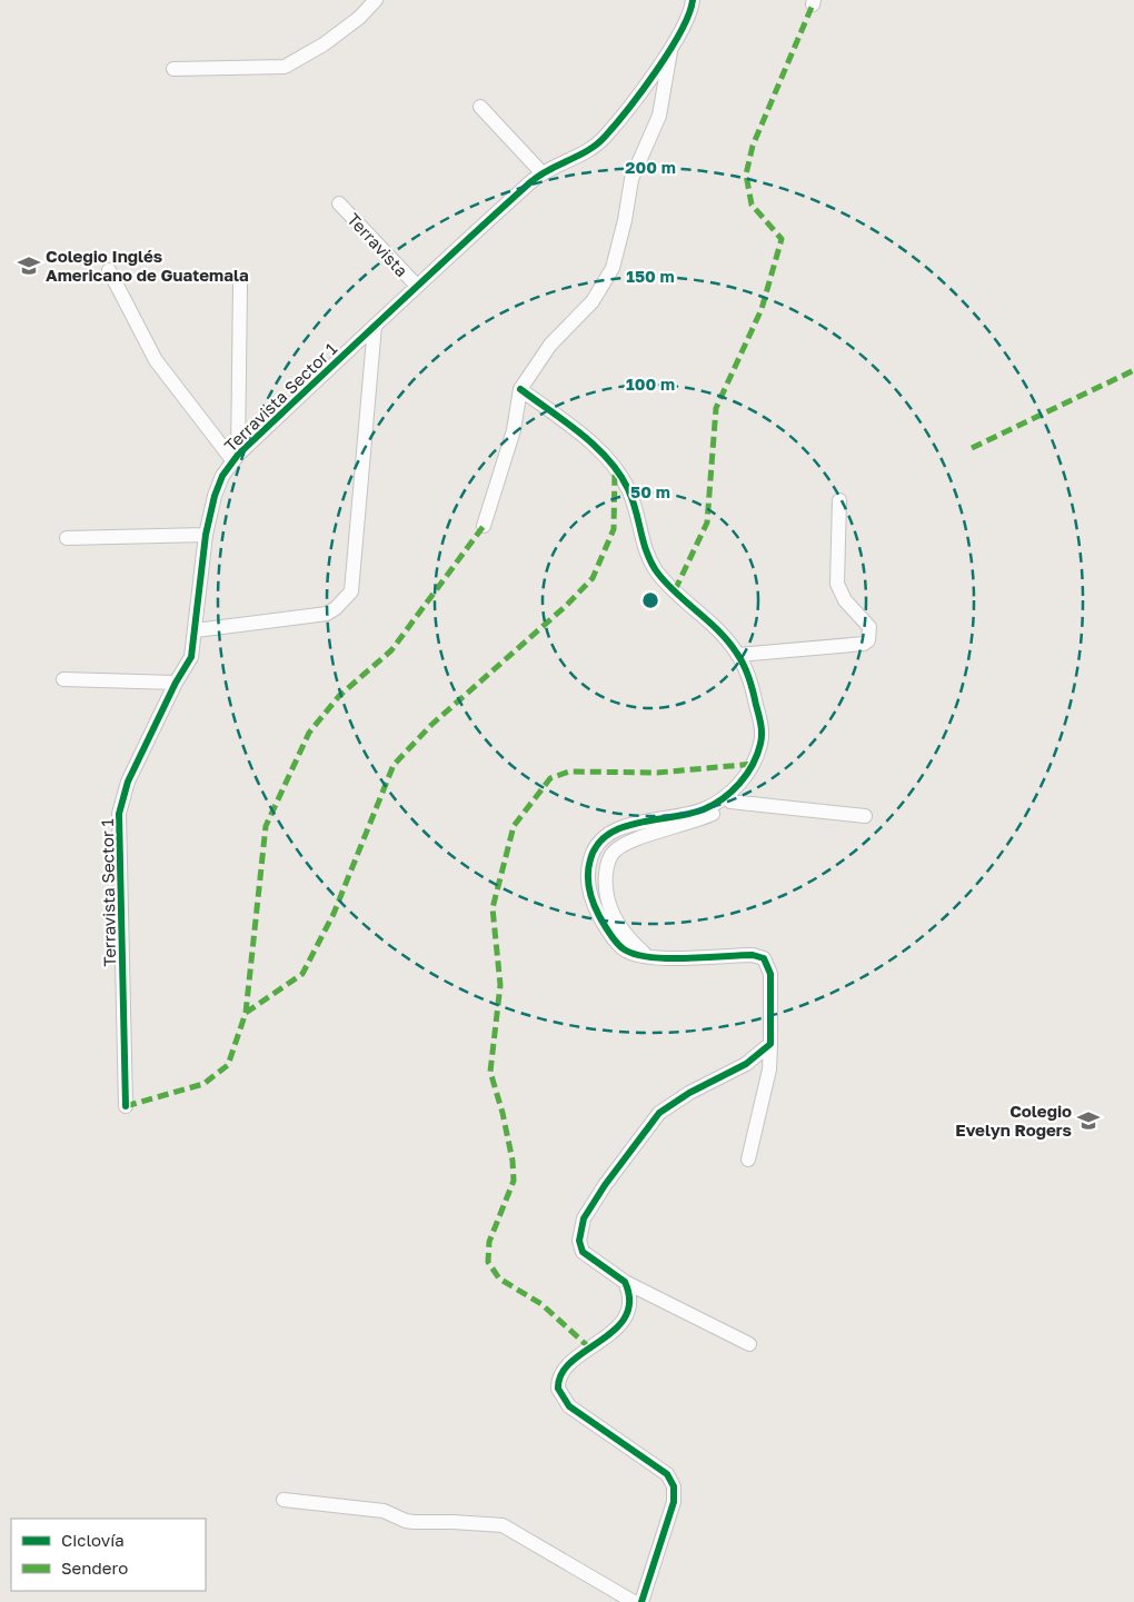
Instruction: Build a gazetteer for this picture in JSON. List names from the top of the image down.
{
  "streets": {
    "street": ["Terravista", "Terravista Sector 1"]
  },
  "crossings": [
    ["Terravista", "Terravista Sector 1"]
  ],
  "places": {
    "school or university": ["Colegio Inglés Americano de Guatemala", "Colegio Evelyn Rogers"]
  },
  "legend": ["Ciclovía", "Sendero"],
  "rings": [
    "200 m",
    "150 m",
    "100 m",
    "50 m"
  ]
}
